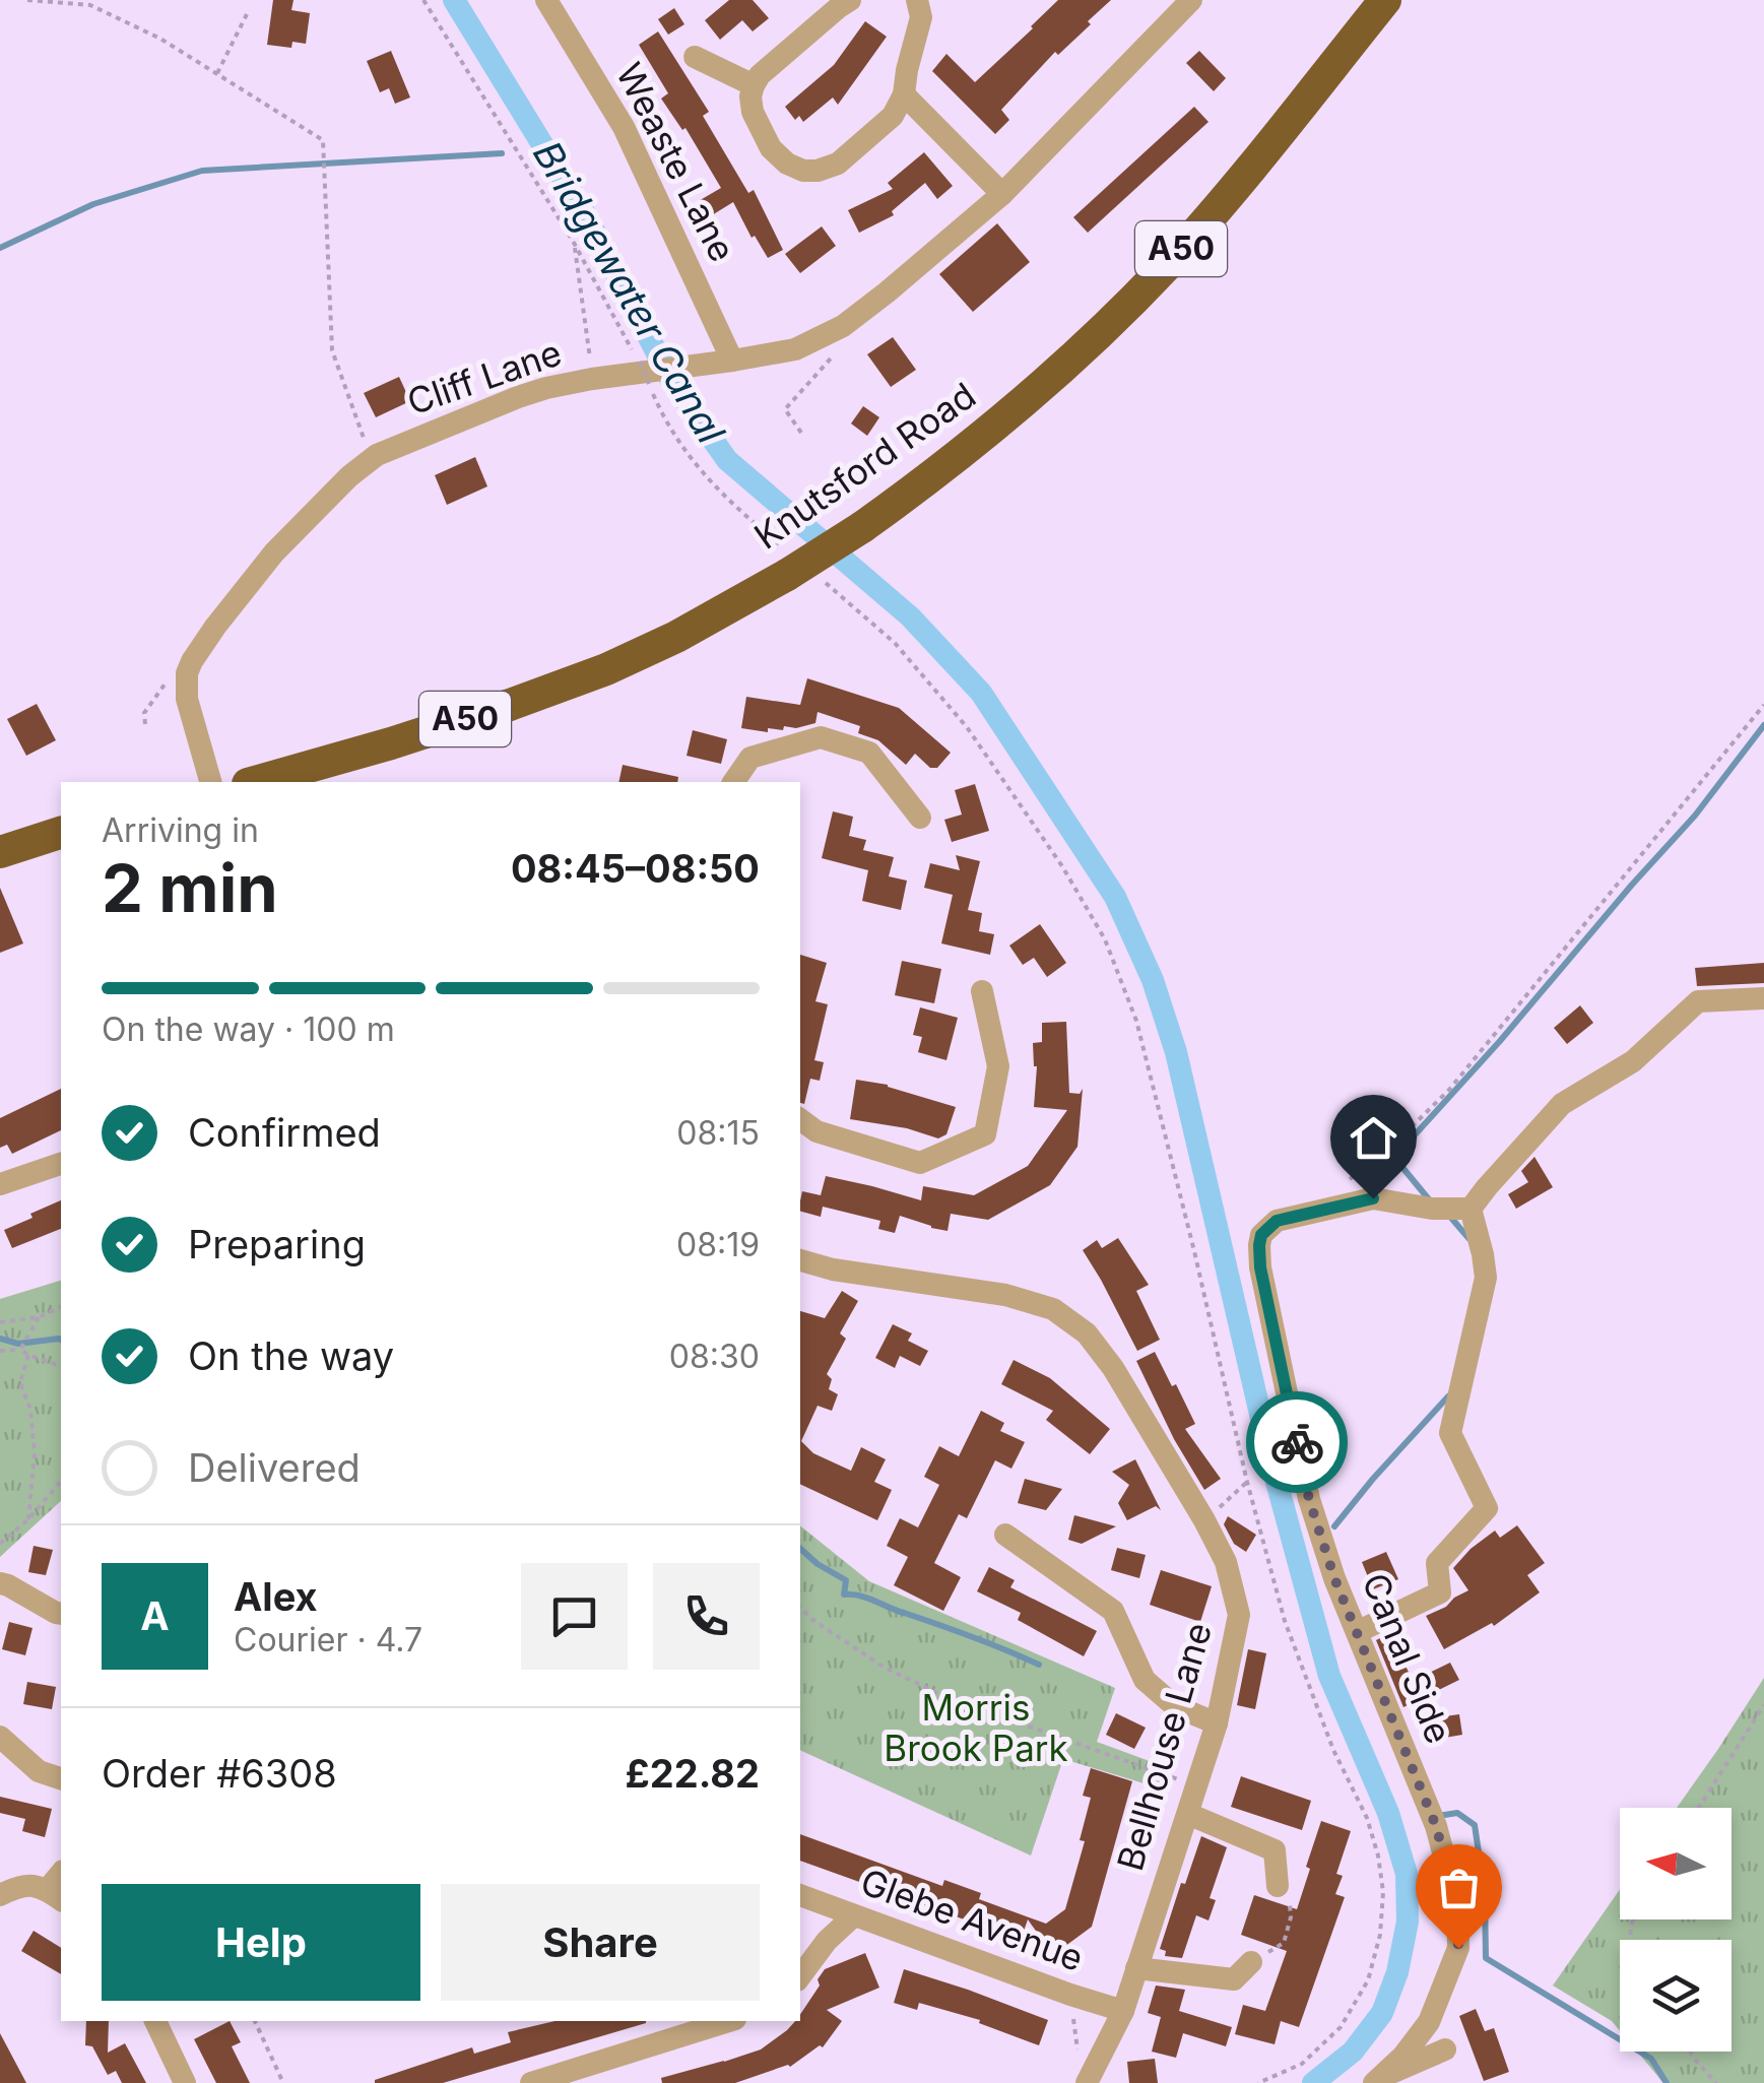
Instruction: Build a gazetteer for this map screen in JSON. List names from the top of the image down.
{
  "streets": {
    "highway": ["A50", "Knutsford Road"],
    "street": [
      "Weaste Lane",
      "Cliff Lane",
      "Canal Side",
      "Bellhouse Lane",
      "Glebe Avenue"
    ]
  },
  "crossings": [
    ["Weaste Lane", "Cliff Lane"],
    ["Bellhouse Lane", "Glebe Avenue"]
  ],
  "water": ["Bridgewater Canal"],
  "parks": ["Morris Brook Park"],
  "north": "left",
  "page": {
    "heading": ["2 min", "Arriving in", "08:45–08:50"],
    "panel": [
      "Alex",
      "Courier · 4.7",
      "Order #6308",
      "£22.82"
    ],
    "bar": "On the way · 100 m",
    "list": [
      ["Confirmed", "08:15"],
      ["Preparing", "08:19"],
      ["On the way", "08:30"],
      "Delivered"
    ],
    "round": "A",
    "buttons": ["Help", "Share"]
  }
}
